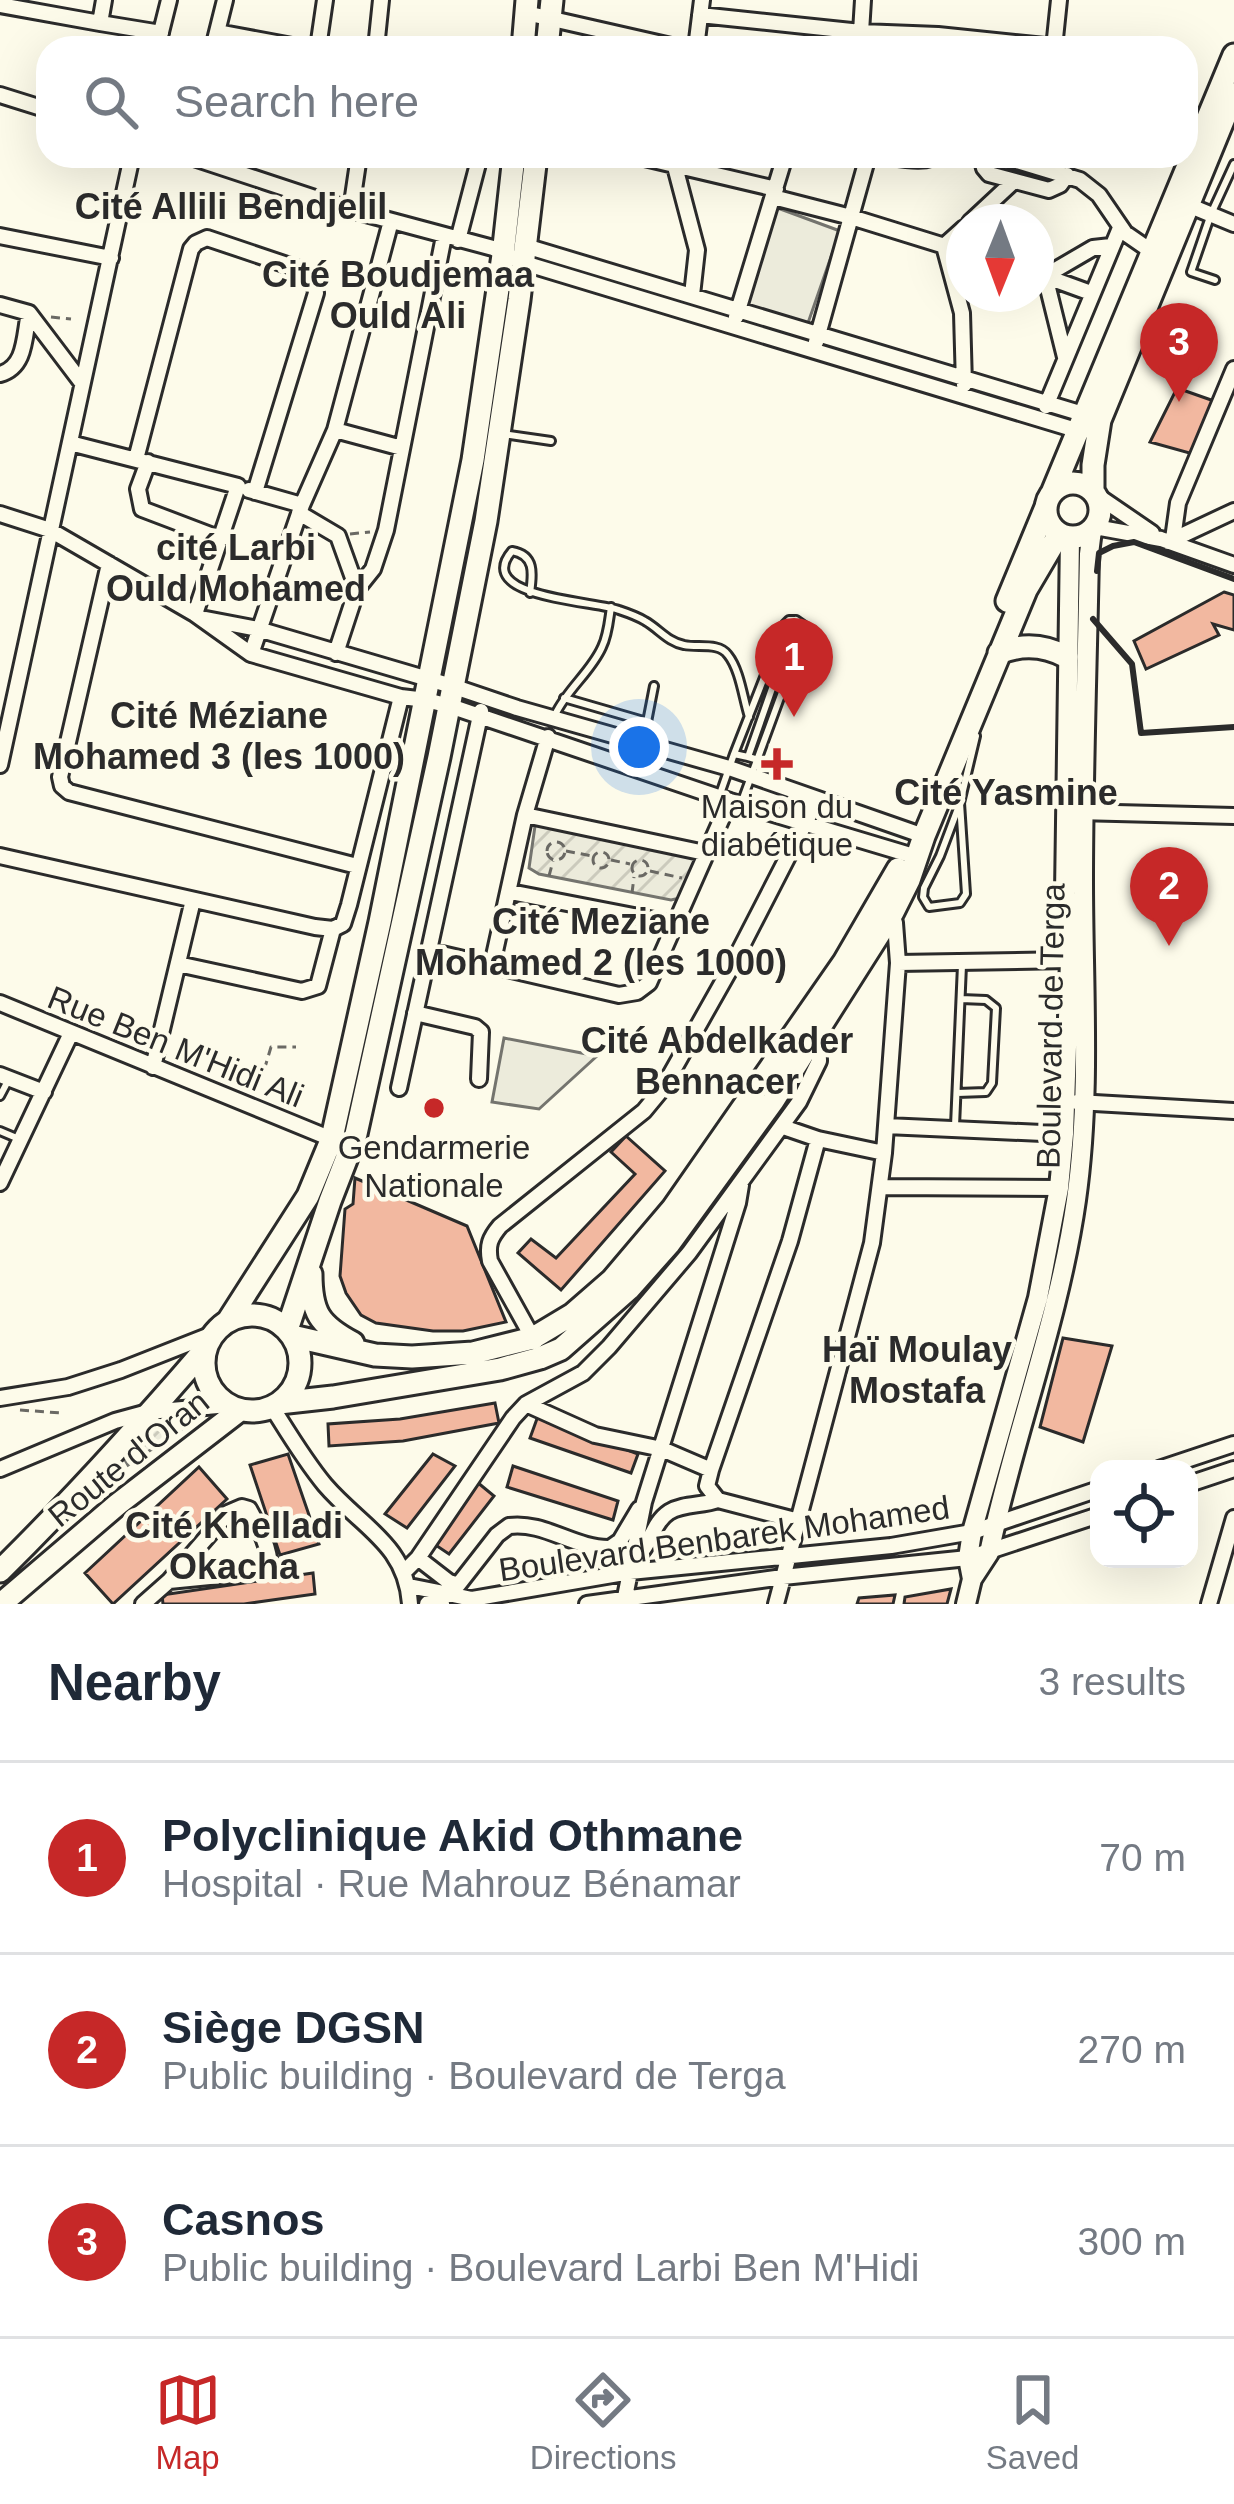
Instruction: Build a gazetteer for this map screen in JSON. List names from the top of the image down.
{
  "streets": {
    "main road": ["Boulevard de Terga", "Route d'Oran"],
    "street": ["Rue Ben M'Hidi Ali", "Boulevard Benbarek Mohamed"]
  },
  "crossings": [
    ["Boulevard de Terga", "Boulevard Benbarek Mohamed"],
    ["Rue Ben M'Hidi Ali", "Route d'Oran"]
  ],
  "districts": [
    "Cité Allili Bendjelil",
    "Cité Boudjemaa Ould Ali",
    "cité Larbi Ould Mohamed",
    "Cité Méziane Mohamed 3 (les 1000)",
    "Cité Yasmine",
    "Cité Meziane Mohamed 2 (les 1000)",
    "Cité Abdelkader Bennacer",
    "Haï Moulay Mostafa",
    "Cité Khelladi Okacha"
  ],
  "places": {
    "health": ["Maison du diabétique"],
    "other": ["Gendarmerie Nationale"]
  },
  "north": "bottom",
  "page": {
    "search": "Search here",
    "pins": ["3", "1", "2"],
    "heading": ["Nearby", "3 results"],
    "list": [
      {
        "mark": "1",
        "name": "Polyclinique Akid Othmane",
        "note": "Hospital · Rue Mahrouz Bénamar",
        "value": "70 m"
      },
      {
        "mark": "2",
        "name": "Siège DGSN",
        "note": "Public building · Boulevard de Terga",
        "value": "270 m"
      },
      {
        "mark": "3",
        "name": "Casnos",
        "note": "Public building · Boulevard Larbi Ben M'Hidi",
        "value": "300 m"
      }
    ],
    "nav": ["Map", "Directions", "Saved"]
  }
}
